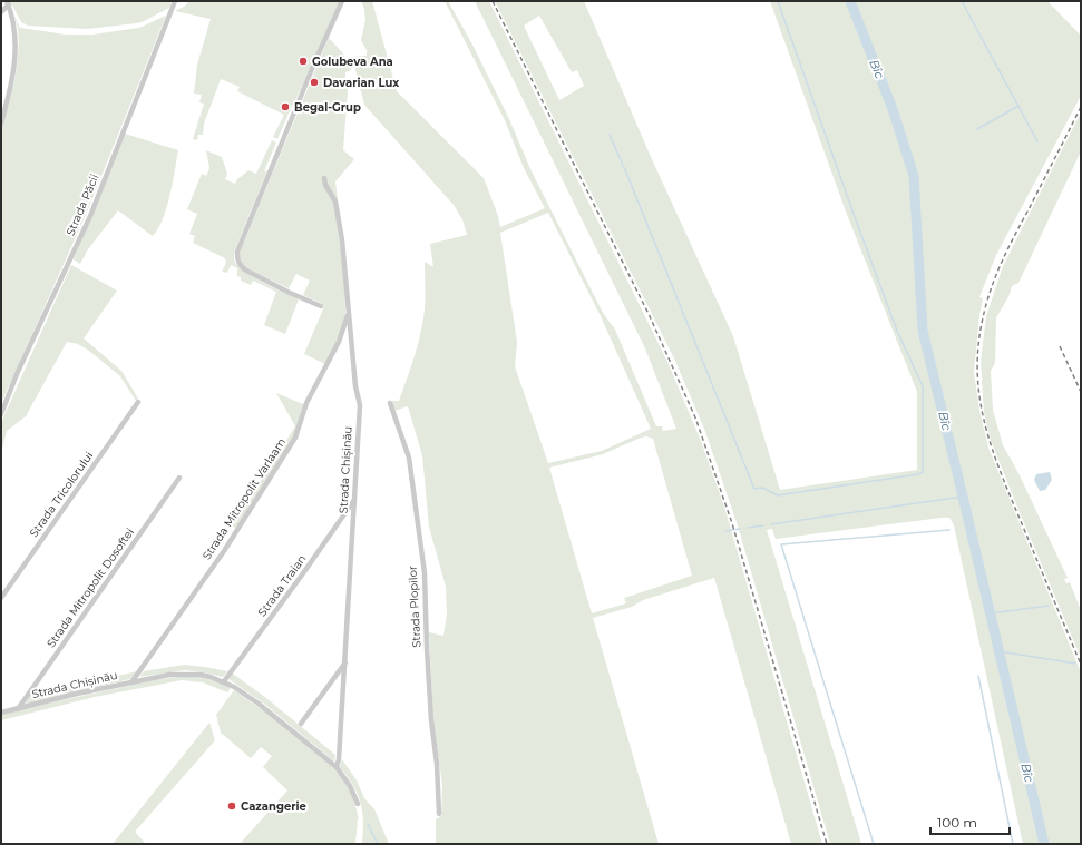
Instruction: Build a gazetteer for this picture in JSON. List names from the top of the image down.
{
  "streets": {
    "street": [
      "Strada Păcii",
      "Strada Chișinău",
      "Strada Tricolorului",
      "Strada Mitropolit Varlaam",
      "Strada Traian",
      "Strada Mitropolit Dosoftei",
      "Strada Plopilor"
    ]
  },
  "crossings": [
    ["Strada Chișinău", "Strada Mitropolit Varlaam"],
    ["Strada Chișinău", "Strada Traian"],
    ["Strada Chișinău", "Strada Mitropolit Dosoftei"]
  ],
  "water": ["Bîc"],
  "places": [
    "Golubeva Ana",
    "Davarian Lux",
    "Begal-Grup",
    "Cazangerie"
  ],
  "scale_bar": "100 m"
}
